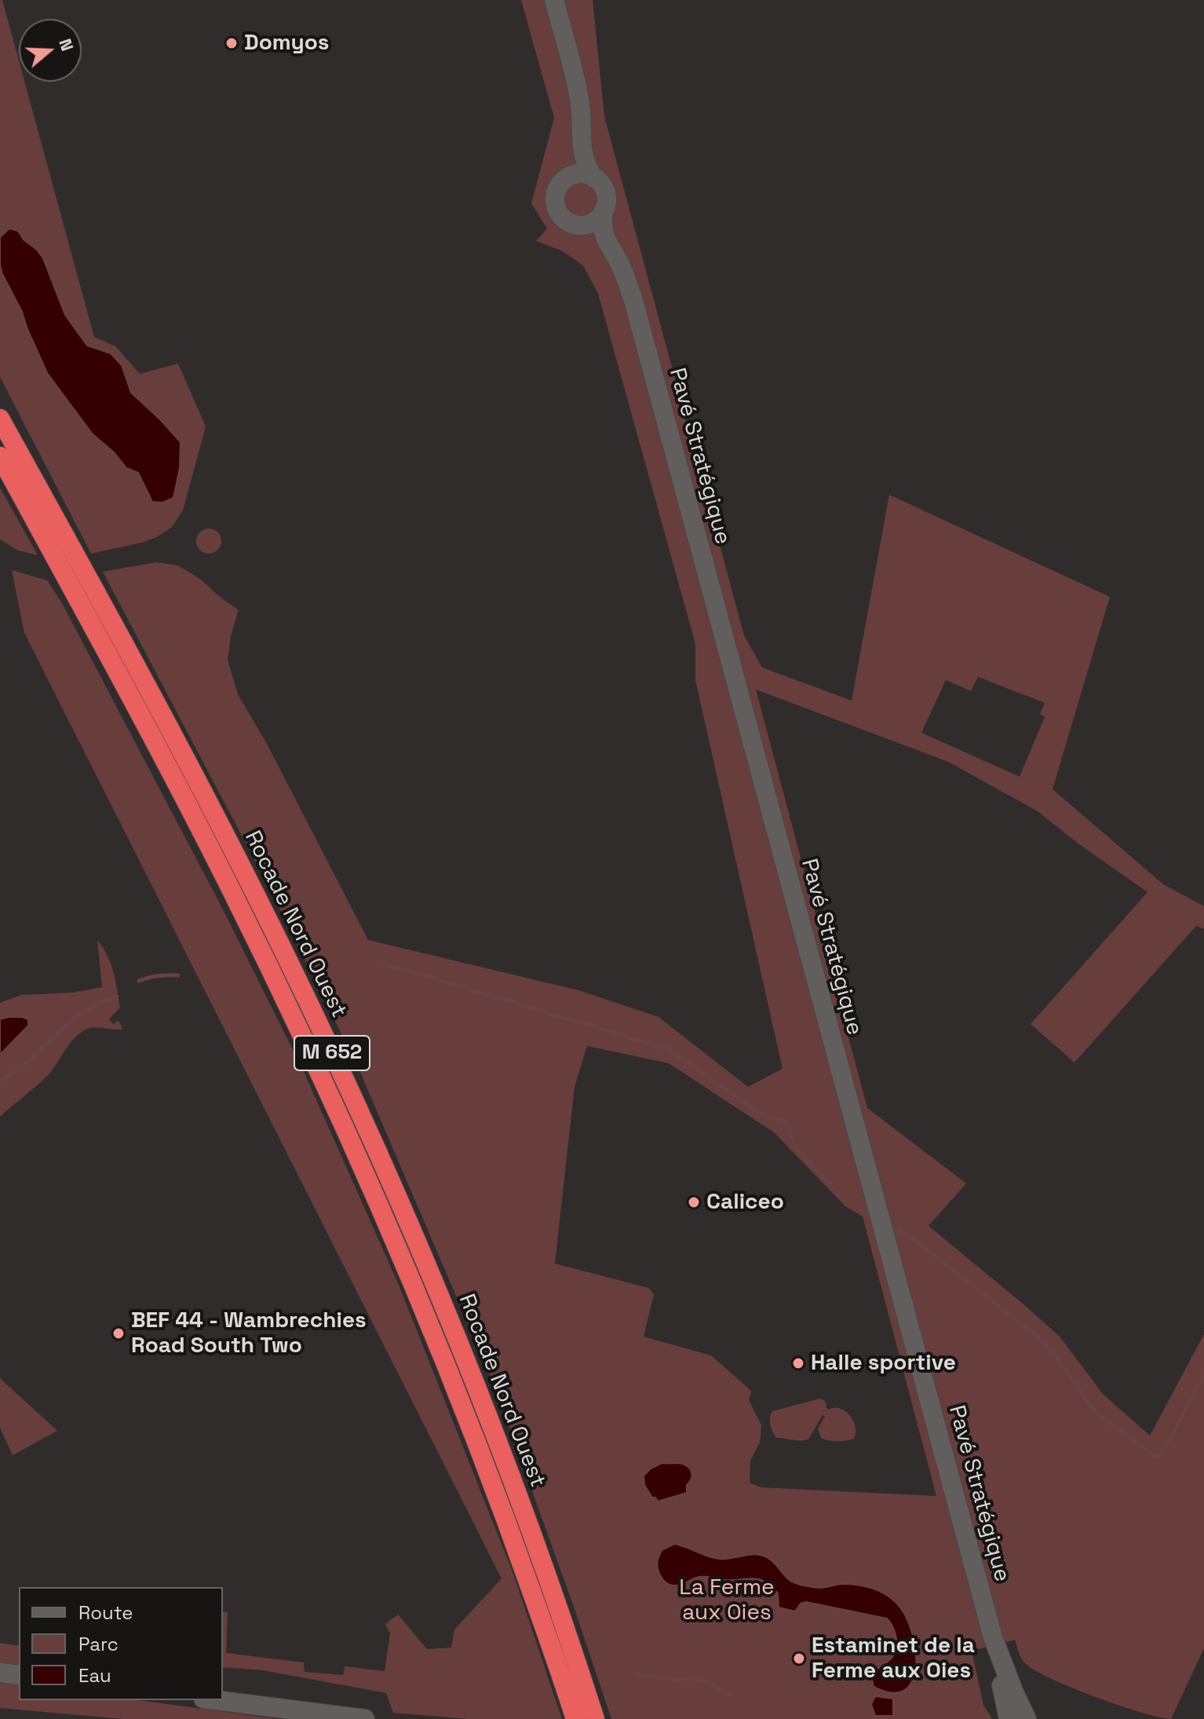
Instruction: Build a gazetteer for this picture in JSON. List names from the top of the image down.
{
  "streets": {
    "highway": ["Rocade Nord Ouest", "M 652"],
    "main road": ["Pavé Stratégique"]
  },
  "parks": ["La Ferme aux Oies"],
  "places": [
    "Domyos",
    "Caliceo",
    "BEF 44 - Wambrechies Road South Two",
    "Halle sportive",
    "Estaminet de la Ferme aux Oies"
  ],
  "legend": ["Route", "Parc", "Eau"],
  "north": "right"
}
